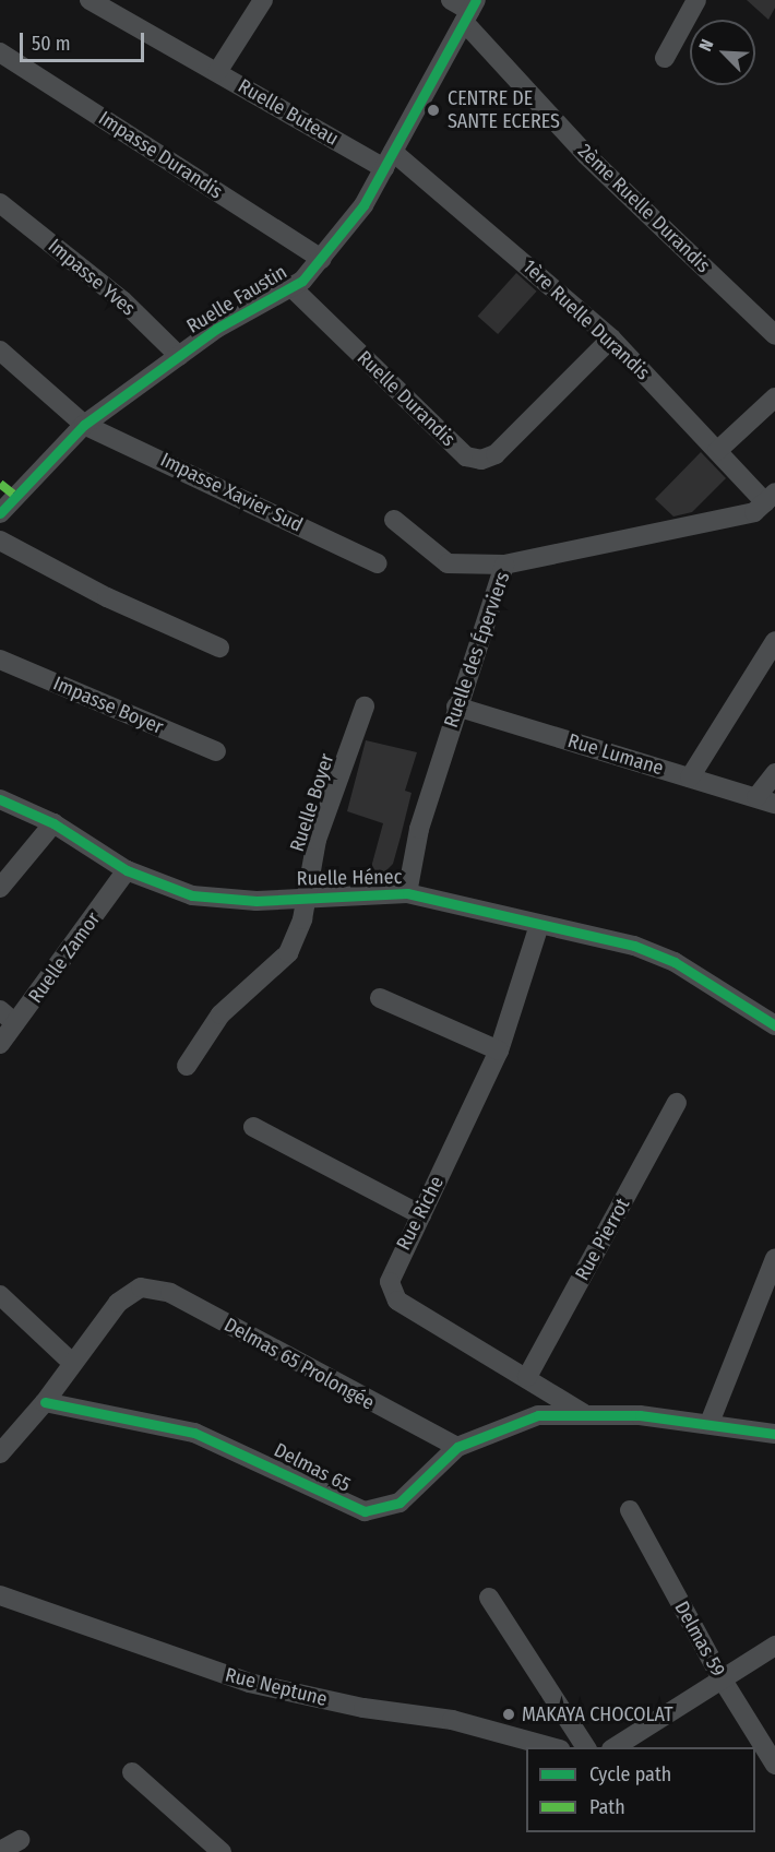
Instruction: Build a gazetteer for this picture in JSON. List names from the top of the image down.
{
  "streets": {
    "street": [
      "Ruelle Buteau",
      "Impasse Durandis",
      "2ème Ruelle Durandis",
      "Impasse Yves",
      "Ruelle Faustin",
      "1ère Ruelle Durandis",
      "Ruelle Durandis",
      "Impasse Xavier Sud",
      "Ruelle des Éperviers",
      "Impasse Boyer",
      "Rue Lumane",
      "Ruelle Boyer",
      "Ruelle Hénec",
      "Ruelle Zamor",
      "Rue Riche",
      "Rue Pierrot",
      "Delmas 65 Prolongée",
      "Delmas 65",
      "Delmas 59",
      "Rue Neptune"
    ]
  },
  "crossings": [
    ["Ruelle Buteau", "Ruelle Faustin"],
    ["Ruelle Buteau", "1ère Ruelle Durandis"],
    ["Impasse Durandis", "Ruelle Faustin"],
    ["2ème Ruelle Durandis", "Ruelle Faustin"],
    ["Impasse Yves", "Ruelle Faustin"],
    ["Ruelle Faustin", "1ère Ruelle Durandis"],
    ["Ruelle Faustin", "Ruelle Durandis"],
    ["Ruelle Faustin", "Impasse Xavier Sud"],
    ["1ère Ruelle Durandis", "Ruelle Durandis"],
    ["1ère Ruelle Durandis", "Ruelle des Éperviers"],
    ["Ruelle des Éperviers", "Rue Lumane"],
    ["Ruelle des Éperviers", "Ruelle Hénec"],
    ["Ruelle Boyer", "Ruelle Hénec"],
    ["Ruelle Hénec", "Ruelle Zamor"],
    ["Ruelle Hénec", "Rue Riche"],
    ["Rue Riche", "Rue Pierrot"],
    ["Rue Riche", "Delmas 65"],
    ["Delmas 65 Prolongée", "Delmas 65"]
  ],
  "places": ["CENTRE DE SANTE ECERES", "MAKAYA CHOCOLAT"],
  "legend": ["Cycle path", "Path"],
  "scale_bar": "50 m",
  "north": "top left"
}
